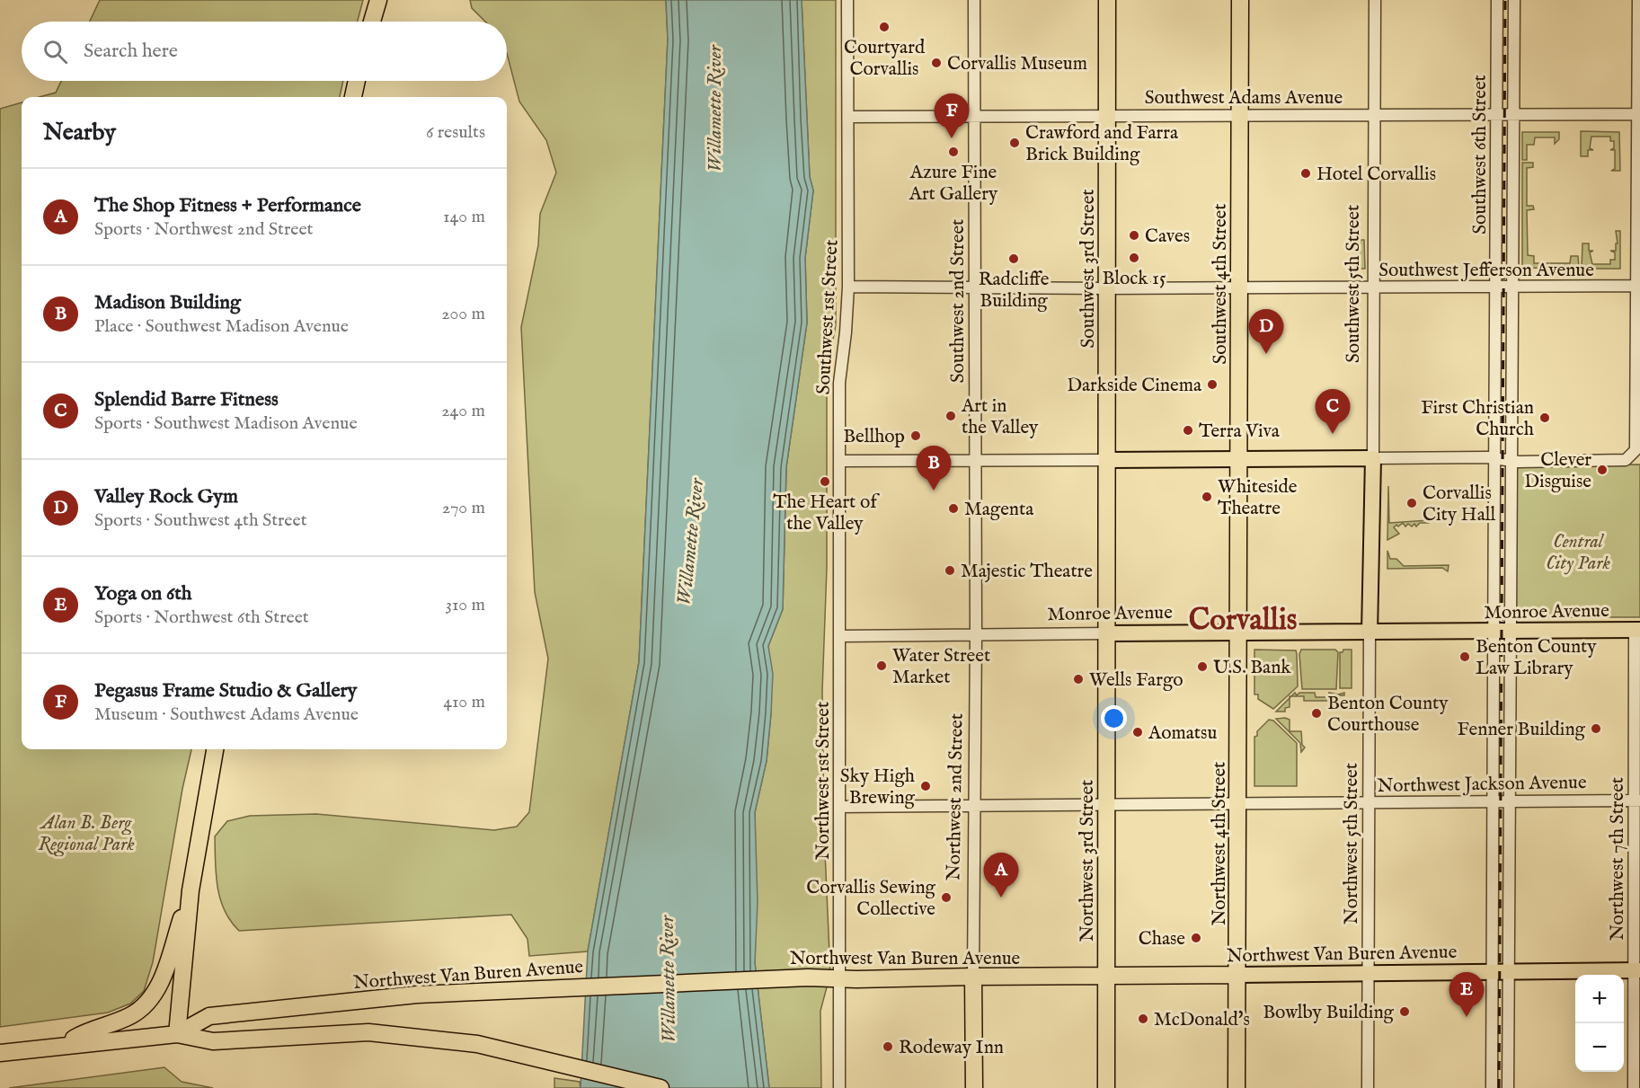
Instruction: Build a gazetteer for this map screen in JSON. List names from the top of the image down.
{
  "streets": {
    "highway": [
      "Southwest 3rd Street",
      "Southwest 4th Street",
      "Northwest 2nd Street",
      "Northwest 4th Street",
      "Northwest 3rd Street",
      "Northwest Van Buren Avenue"
    ],
    "main road": ["Southwest 5th Street", "Monroe Avenue"],
    "street": [
      "Southwest Adams Avenue",
      "Southwest 6th Street",
      "Southwest Jefferson Avenue",
      "Southwest 2nd Street",
      "Southwest 1st Street",
      "Northwest 1st Street",
      "Northwest Jackson Avenue",
      "Northwest 5th Street",
      "Northwest 7th Street"
    ]
  },
  "crossings": [
    ["Southwest Adams Avenue", "Southwest 6th Street"],
    ["Southwest Adams Avenue", "Southwest 3rd Street"],
    ["Southwest Adams Avenue", "Southwest 4th Street"],
    ["Southwest Adams Avenue", "Southwest 5th Street"],
    ["Southwest Adams Avenue", "Southwest 2nd Street"],
    ["Southwest Adams Avenue", "Southwest 1st Street"],
    ["Southwest 6th Street", "Southwest Jefferson Avenue"],
    ["Southwest 6th Street", "Monroe Avenue"],
    ["Southwest 6th Street", "Northwest Jackson Avenue"],
    ["Southwest 6th Street", "Northwest Van Buren Avenue"],
    ["Southwest 3rd Street", "Southwest Jefferson Avenue"],
    ["Southwest 3rd Street", "Monroe Avenue"],
    ["Southwest 3rd Street", "Northwest 3rd Street"],
    ["Southwest Jefferson Avenue", "Southwest 4th Street"],
    ["Southwest Jefferson Avenue", "Southwest 5th Street"],
    ["Southwest Jefferson Avenue", "Southwest 2nd Street"],
    ["Southwest Jefferson Avenue", "Southwest 1st Street"],
    ["Southwest 4th Street", "Monroe Avenue"],
    ["Southwest 4th Street", "Northwest 4th Street"],
    ["Southwest 5th Street", "Monroe Avenue"],
    ["Southwest 5th Street", "Northwest 5th Street"],
    ["Southwest 2nd Street", "Monroe Avenue"],
    ["Southwest 2nd Street", "Northwest 2nd Street"],
    ["Southwest 1st Street", "Monroe Avenue"],
    ["Southwest 1st Street", "Northwest 1st Street"],
    ["Monroe Avenue", "Northwest 1st Street"],
    ["Monroe Avenue", "Northwest 2nd Street"],
    ["Monroe Avenue", "Northwest 4th Street"],
    ["Monroe Avenue", "Northwest 5th Street"],
    ["Monroe Avenue", "Northwest 7th Street"],
    ["Monroe Avenue", "Northwest 3rd Street"],
    ["Northwest 1st Street", "Northwest Jackson Avenue"],
    ["Northwest 1st Street", "Northwest Van Buren Avenue"],
    ["Northwest Jackson Avenue", "Northwest 2nd Street"],
    ["Northwest Jackson Avenue", "Northwest 4th Street"],
    ["Northwest Jackson Avenue", "Northwest 5th Street"],
    ["Northwest Jackson Avenue", "Northwest 7th Street"],
    ["Northwest Jackson Avenue", "Northwest 3rd Street"],
    ["Northwest 2nd Street", "Northwest Van Buren Avenue"],
    ["Northwest 4th Street", "Northwest Van Buren Avenue"],
    ["Northwest 5th Street", "Northwest Van Buren Avenue"],
    ["Northwest 7th Street", "Northwest Van Buren Avenue"],
    ["Northwest 3rd Street", "Northwest Van Buren Avenue"]
  ],
  "districts": ["Corvallis"],
  "water": ["Willamette River"],
  "parks": ["Central City Park", "Alan B. Berg Regional Park"],
  "places": [
    "Courtyard Corvallis",
    "Corvallis Museum",
    "Crawford and Farra Brick Building",
    "Azure Fine Art Gallery",
    "Hotel Corvallis",
    "Caves",
    "Block 15",
    "Radcliffe Building",
    "Darkside Cinema",
    "Art in the Valley",
    "First Christian Church",
    "Terra Viva",
    "Bellhop",
    "Clever Disguise",
    "The Heart of the Valley",
    "Whiteside Theatre",
    "Corvallis City Hall",
    "Magenta",
    "Majestic Theatre",
    "Benton County Law Library",
    "Water Street Market",
    "U.S. Bank",
    "Wells Fargo",
    "Benton County Courthouse",
    "Fenner Building",
    "Aomatsu",
    "Sky High Brewing",
    "Corvallis Sewing Collective",
    "Chase",
    "Bowlby Building",
    "McDonald's",
    "Rodeway Inn"
  ],
  "page": {
    "search": "Search here",
    "pins": [
      "F",
      "D",
      "C",
      "B",
      "A",
      "E"
    ],
    "heading": ["Nearby", "6 results"],
    "list": [
      {
        "mark": "A",
        "name": "The Shop Fitness + Performance",
        "note": "Sports · Northwest 2nd Street",
        "value": "140 m"
      },
      {
        "mark": "B",
        "name": "Madison Building",
        "note": "Place · Southwest Madison Avenue",
        "value": "200 m"
      },
      {
        "mark": "C",
        "name": "Splendid Barre Fitness",
        "note": "Sports · Southwest Madison Avenue",
        "value": "240 m"
      },
      {
        "mark": "D",
        "name": "Valley Rock Gym",
        "note": "Sports · Southwest 4th Street",
        "value": "270 m"
      },
      {
        "mark": "E",
        "name": "Yoga on 6th",
        "note": "Sports · Northwest 6th Street",
        "value": "310 m"
      },
      {
        "mark": "F",
        "name": "Pegasus Frame Studio & Gallery",
        "note": "Museum · Southwest Adams Avenue",
        "value": "410 m"
      }
    ],
    "map_buttons": ["+", "−"]
  }
}
